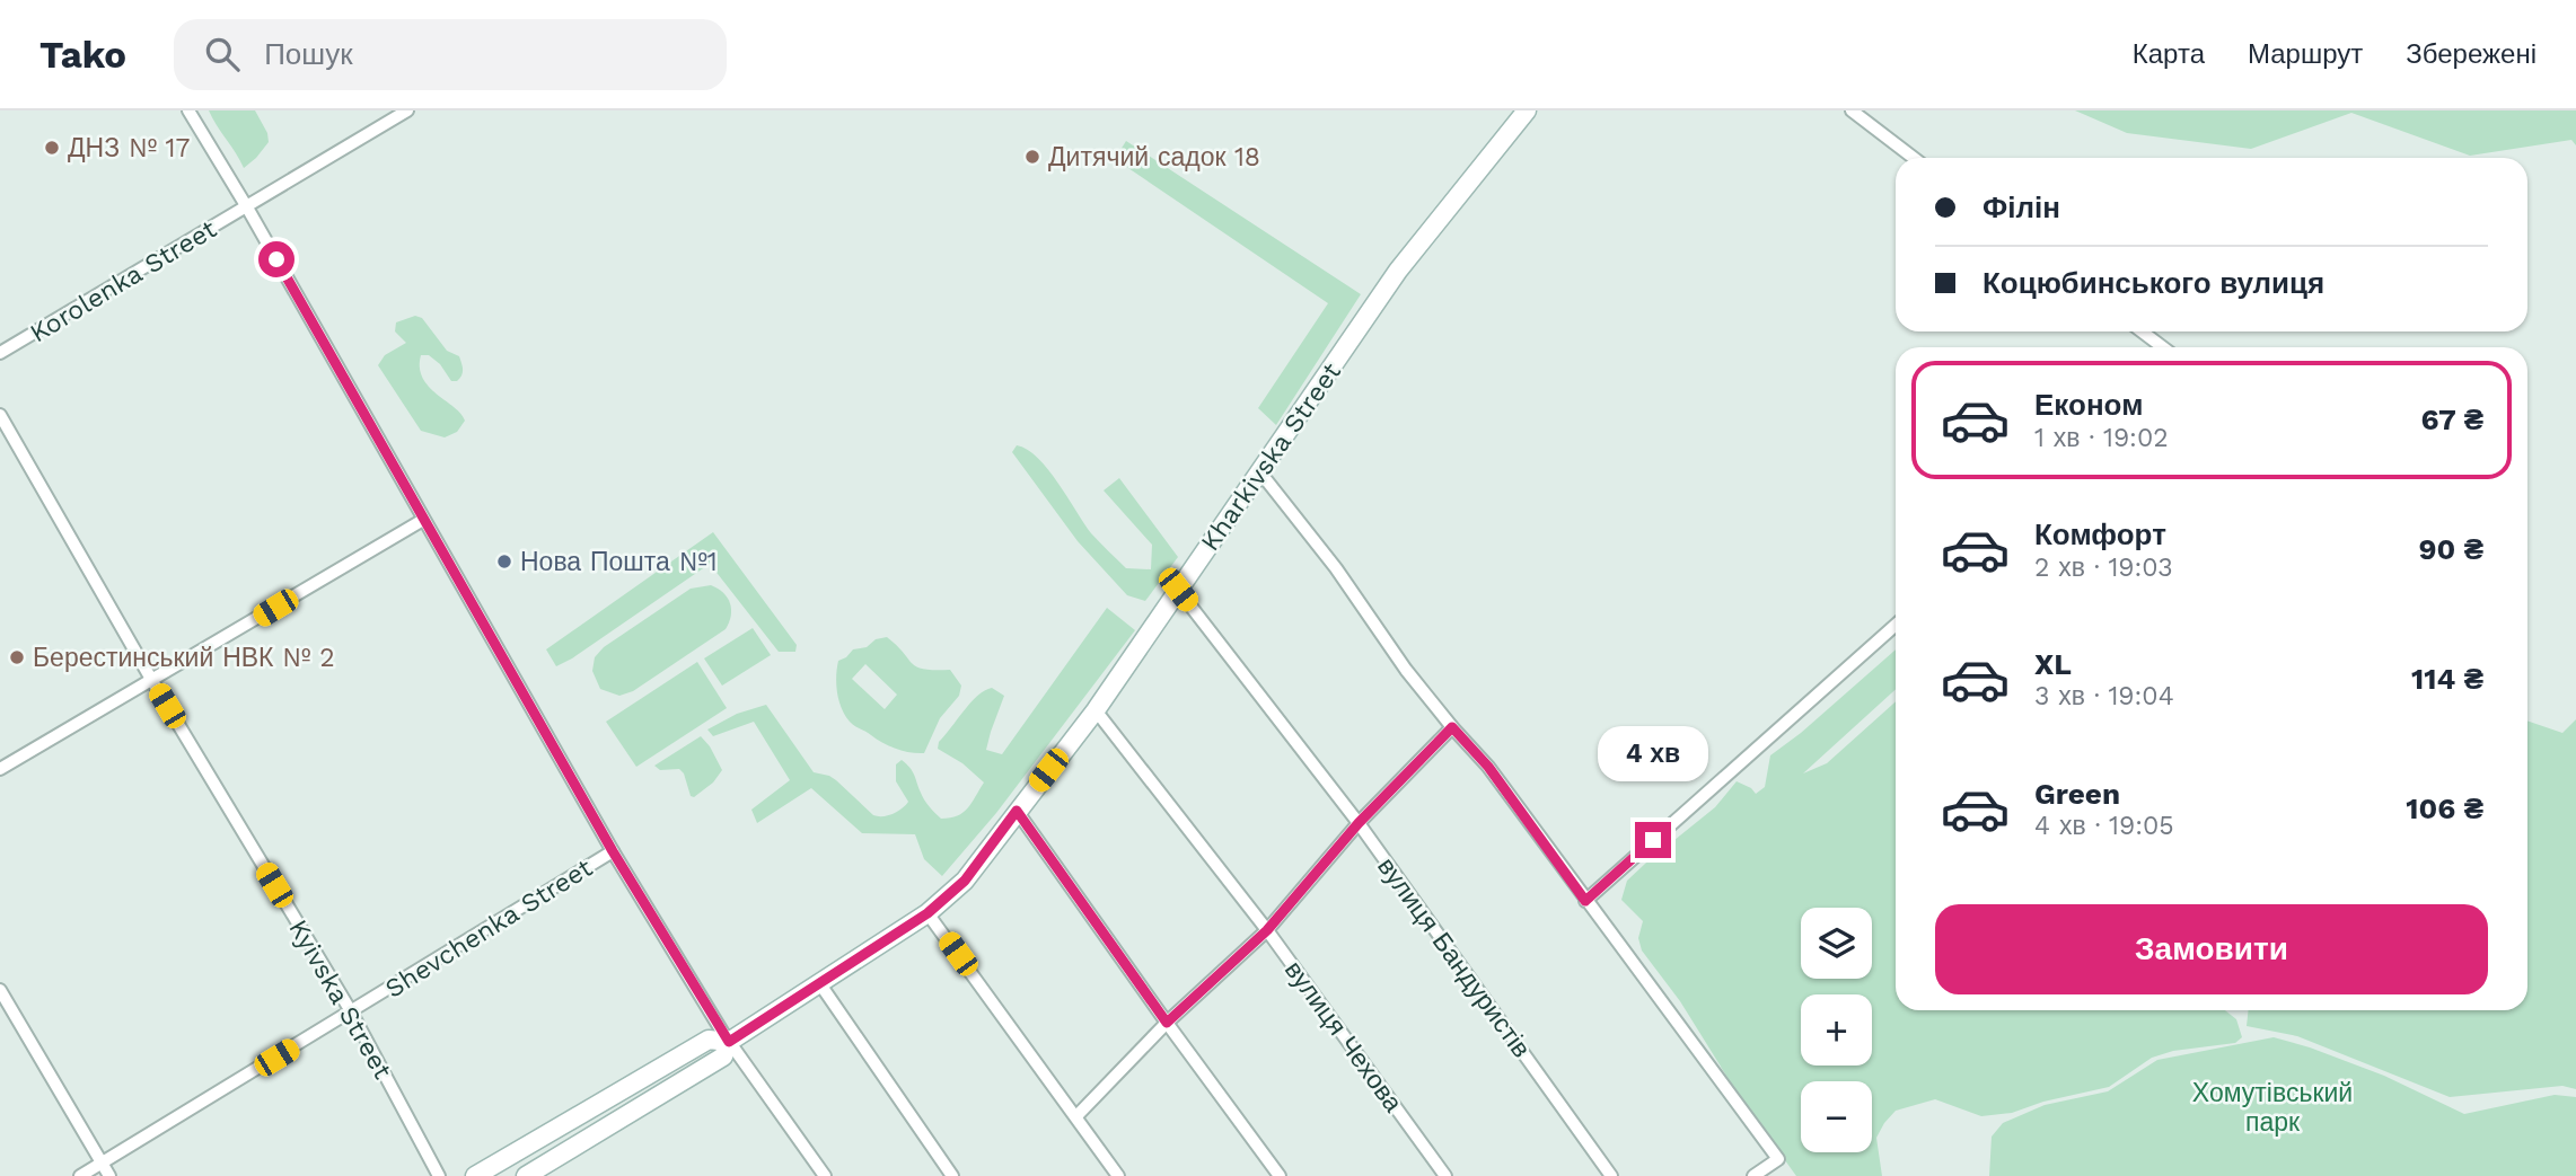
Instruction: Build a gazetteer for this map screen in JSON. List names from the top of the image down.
{
  "streets": {
    "street": [
      "Korolenka Street",
      "Kharkivska Street",
      "Shevchenka Street",
      "вулиця Бандуристів",
      "Kyivska Street",
      "вулиця Чехова"
    ]
  },
  "crossings": [
    ["Kharkivska Street", "вулиця Бандуристів"],
    ["Kharkivska Street", "вулиця Чехова"],
    ["Shevchenka Street", "Kyivska Street"]
  ],
  "parks": ["Хомутівський парк"],
  "places": [
    "ДНЗ № 17",
    "Дитячий садок 18",
    "Нова Пошта №1",
    "Берестинський НВК № 2"
  ],
  "page": {
    "header": "Tako",
    "search": "Пошук",
    "nav": ["Карта", "Маршрут", "Збережені"],
    "banner": ["Філін", "Коцюбинського вулиця"],
    "list": [
      {
        "name": "Економ",
        "note": "1 хв · 19:02",
        "value": "67 ₴"
      },
      {
        "name": "Комфорт",
        "note": "2 хв · 19:03",
        "value": "90 ₴"
      },
      {
        "name": "XL",
        "note": "3 хв · 19:04",
        "value": "114 ₴"
      },
      {
        "name": "Green",
        "note": "4 хв · 19:05",
        "value": "106 ₴"
      }
    ],
    "bubble": "4 хв",
    "buttons": "Замовити",
    "map_buttons": ["+", "−"]
  }
}
